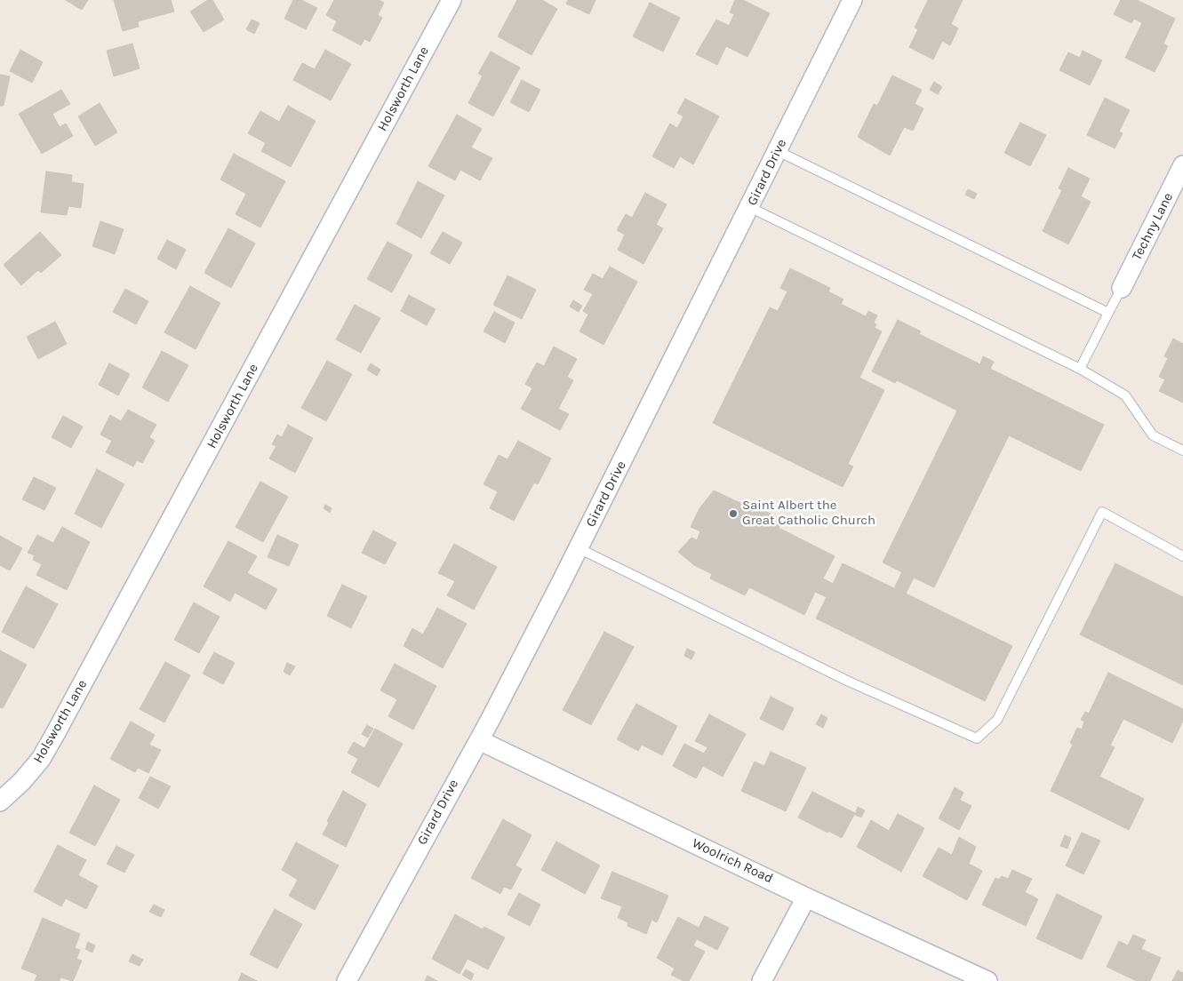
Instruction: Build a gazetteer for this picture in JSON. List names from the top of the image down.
{
  "streets": {
    "street": [
      "Holsworth Lane",
      "Girard Drive",
      "Techny Lane",
      "Woolrich Road"
    ]
  },
  "crossings": [
    ["Girard Drive", "Woolrich Road"]
  ],
  "places": ["Saint Albert the Great Catholic Church"]
}
